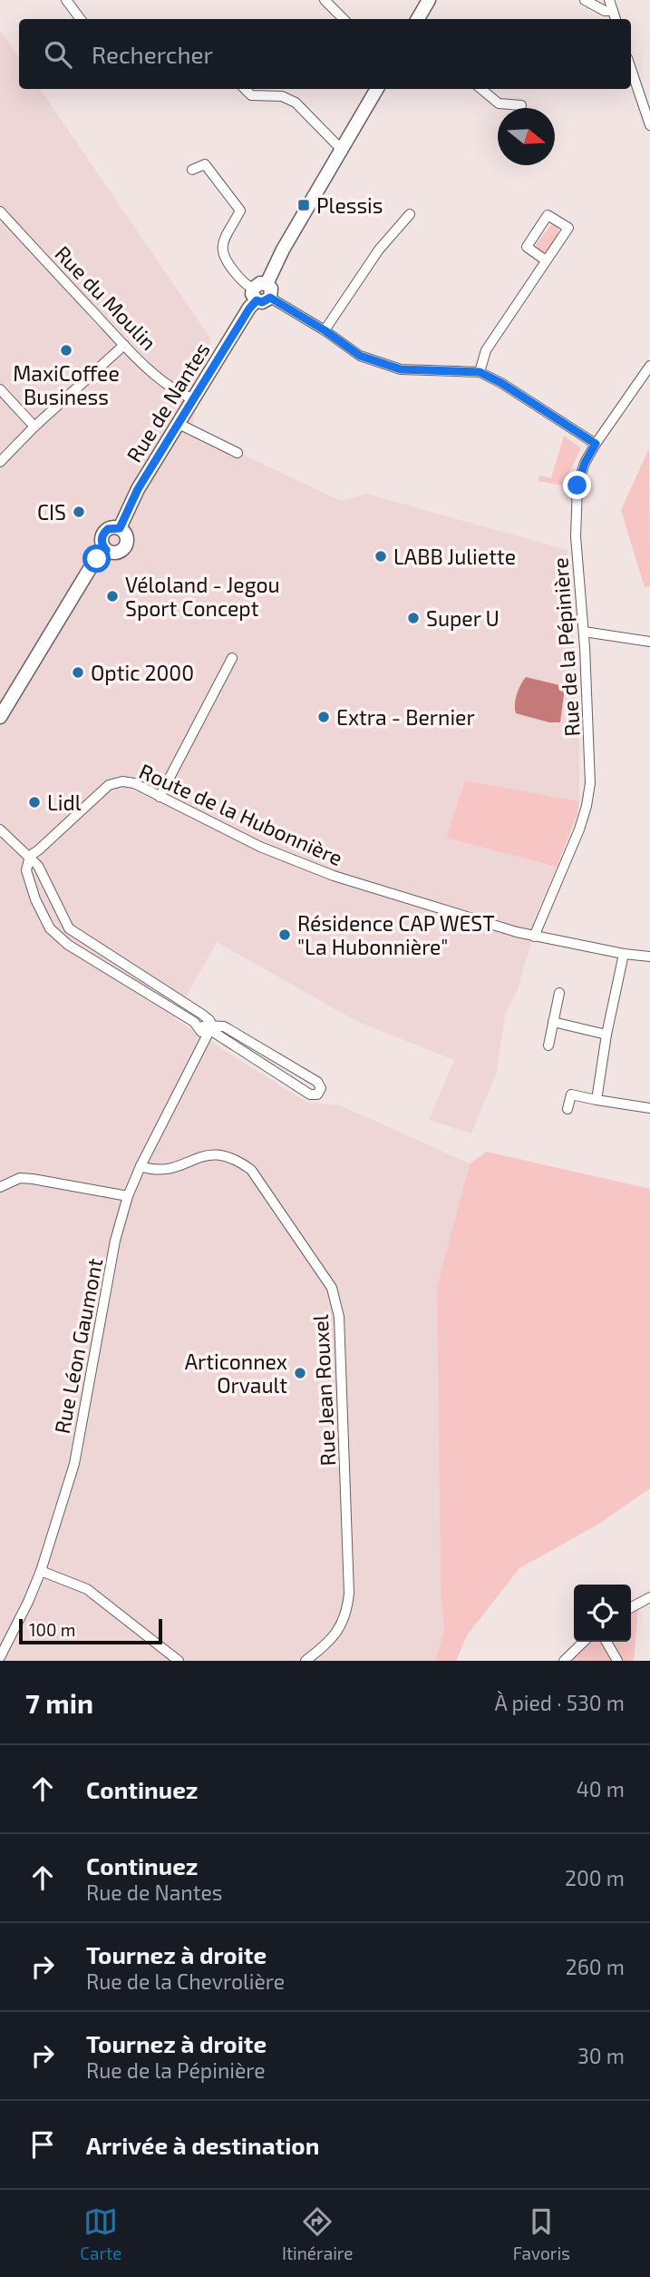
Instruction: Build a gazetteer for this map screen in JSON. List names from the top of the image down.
{
  "streets": {
    "main road": ["Rue de Nantes"],
    "street": [
      "Rue du Moulin",
      "Rue de la Pépinière",
      "Route de la Hubonnière",
      "Rue Léon Gaumont",
      "Rue Jean Rouxel"
    ]
  },
  "crossings": [
    ["Rue du Moulin", "Rue de Nantes"],
    ["Rue de la Pépinière", "Route de la Hubonnière"],
    ["Rue Léon Gaumont", "Rue Jean Rouxel"]
  ],
  "places": {
    "transit": ["Plessis"],
    "other": [
      "MaxiCoffee Business",
      "CIS",
      "LABB Juliette",
      "Véloland - Jegou Sport Concept",
      "Super U",
      "Optic 2000",
      "Extra - Bernier",
      "Lidl",
      "Résidence CAP WEST \"La Hubonnière\"",
      "Articonnex Orvault"
    ]
  },
  "scale_bar": "100 m",
  "north": "right",
  "page": {
    "search": "Rechercher",
    "scale": "100 m",
    "heading": ["7 min", "À pied · 530 m"],
    "list": [
      ["Continuez", "40 m"],
      ["Continuez", "Rue de Nantes", "200 m"],
      ["Tournez à droite", "Rue de la Chevrolière", "260 m"],
      ["Tournez à droite", "Rue de la Pépinière", "30 m"],
      "Arrivée à destination"
    ],
    "nav": ["Carte", "Itinéraire", "Favoris"]
  }
}
